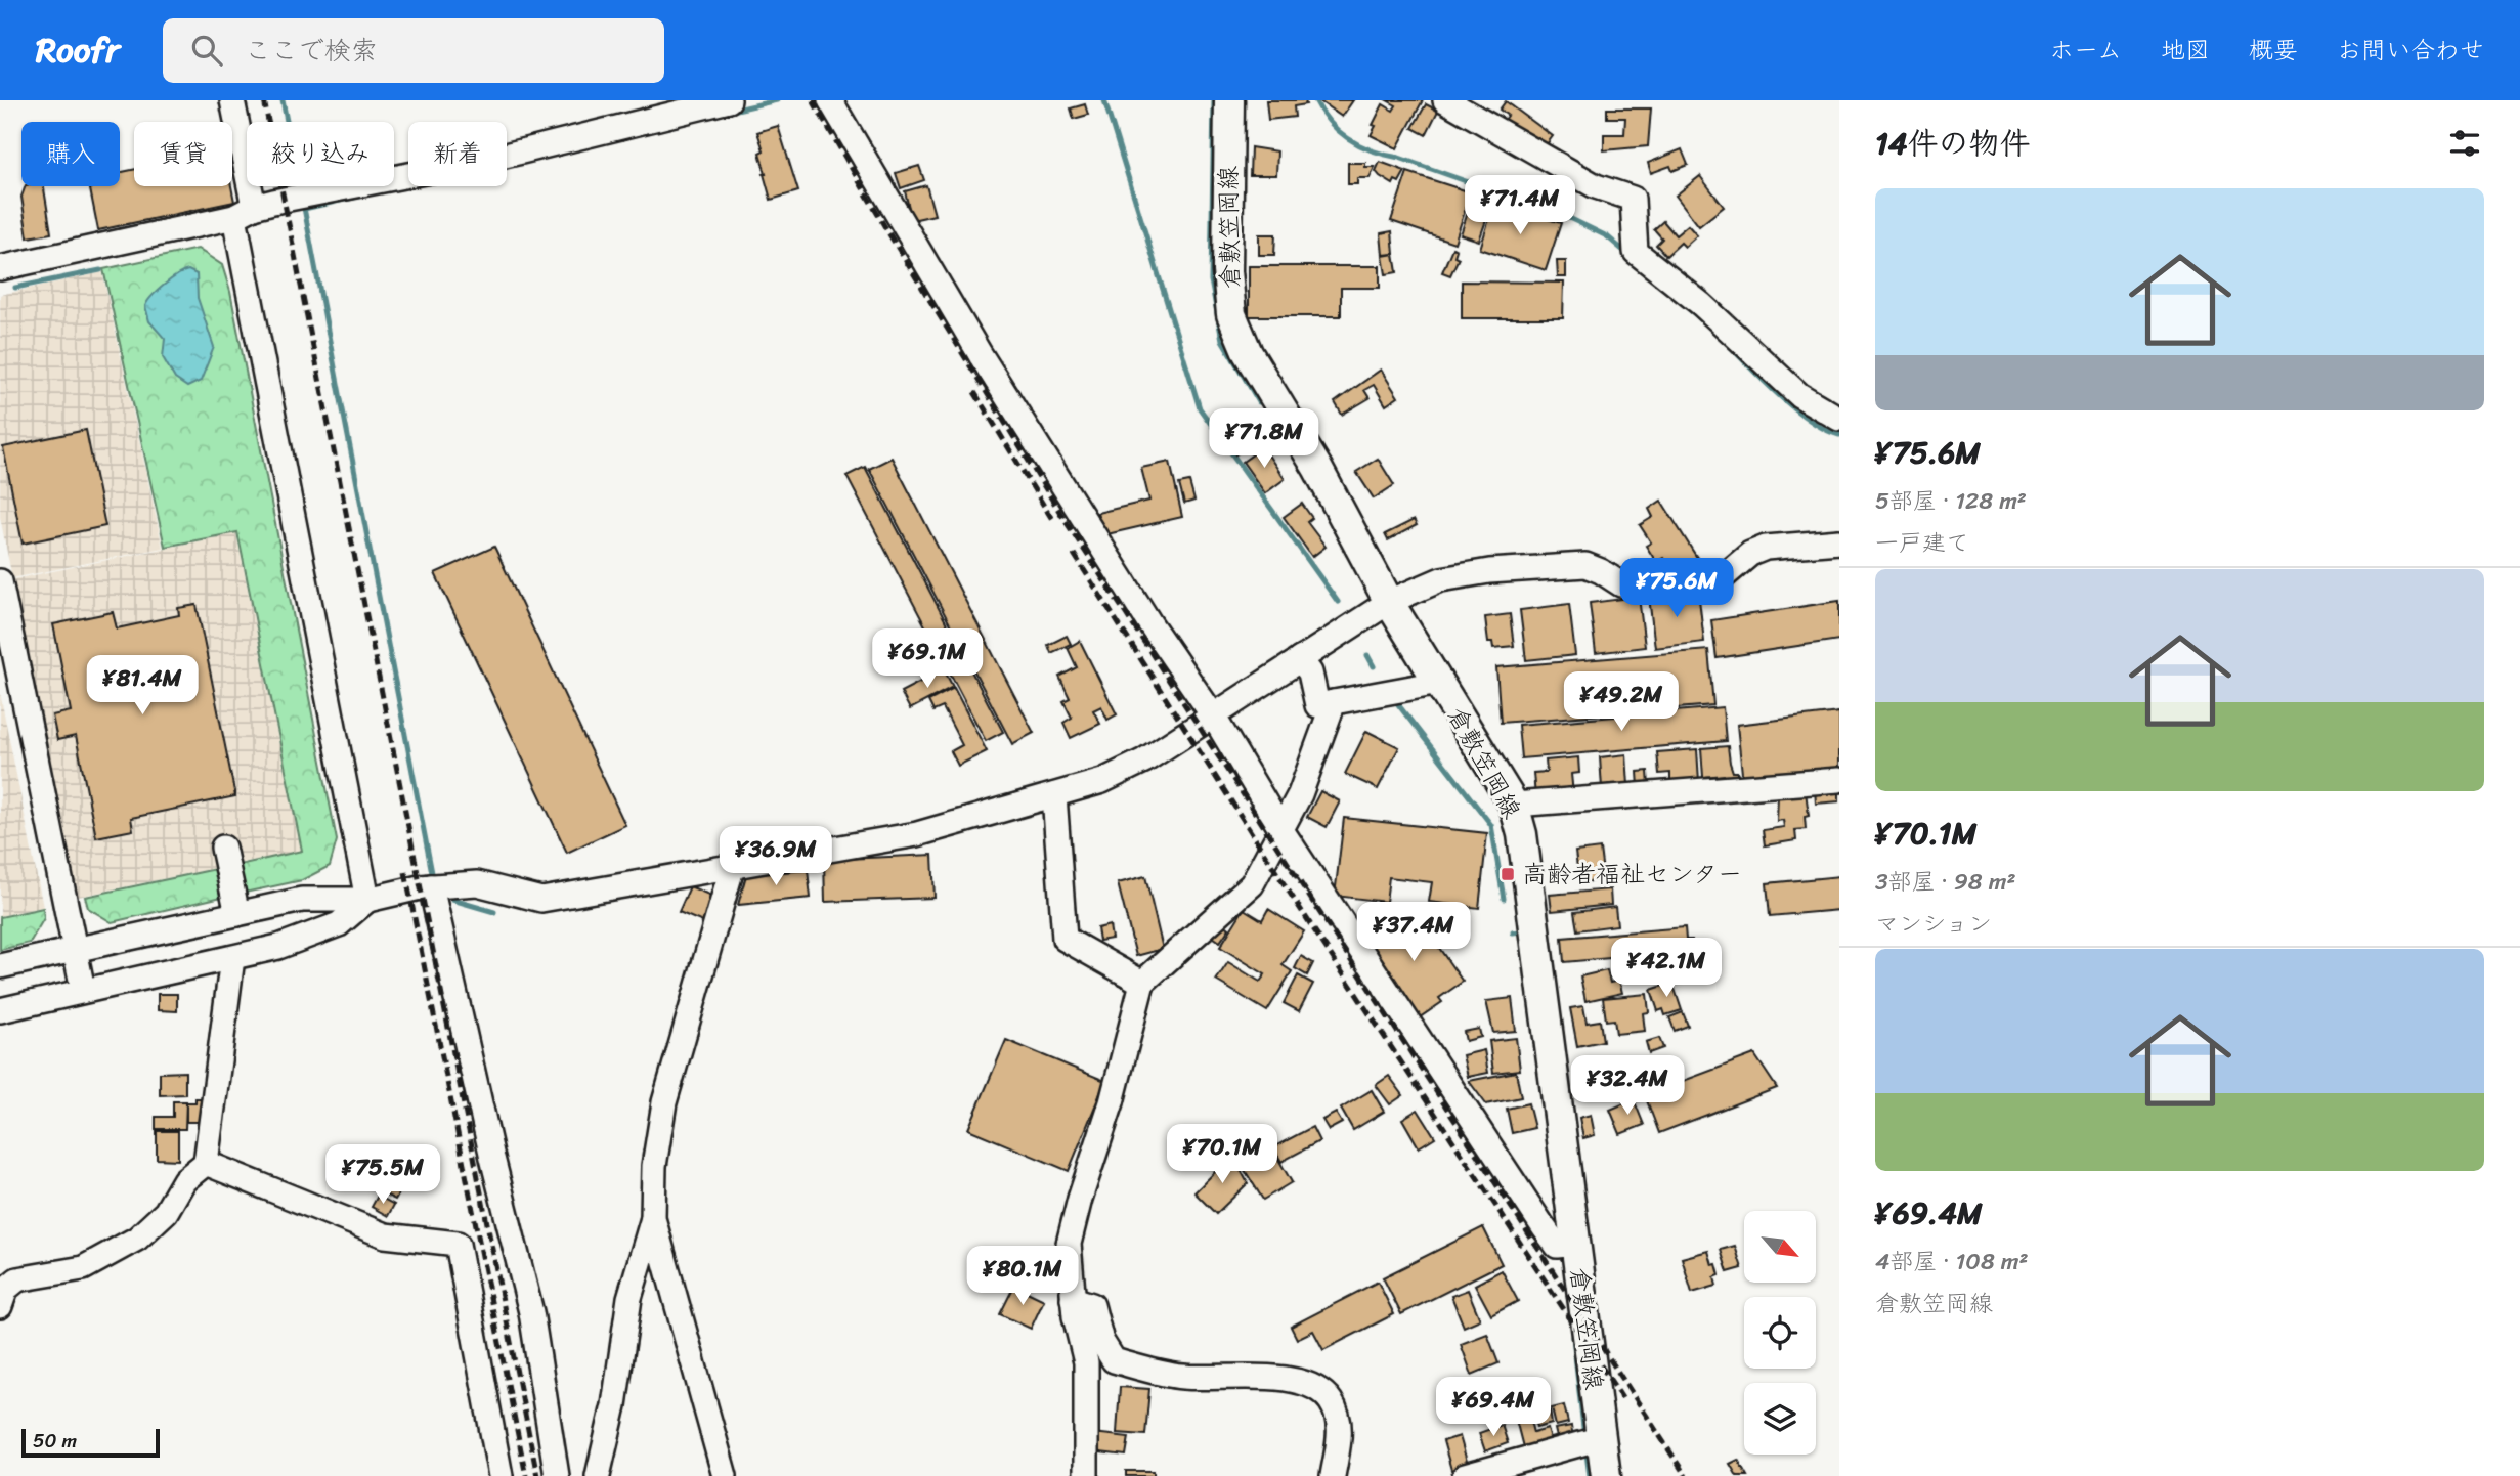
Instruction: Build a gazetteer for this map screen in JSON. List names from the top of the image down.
{
  "streets": {
    "main road": ["倉敷笠岡線"]
  },
  "places": {
    "transit": ["高齢者福祉センター"]
  },
  "scale_bar": "50 m",
  "north": "bottom right",
  "page": {
    "header": "Roofr",
    "search": "ここで検索",
    "nav": [
      "ホーム",
      "地図",
      "概要",
      "お問い合わせ"
    ],
    "heading": "14件の物件",
    "chip": [
      "購入",
      "賃貸",
      "絞り込み",
      "新着"
    ],
    "price": [
      "¥71.4M",
      "¥71.8M",
      "¥75.6M",
      "¥69.1M",
      "¥81.4M",
      "¥49.2M",
      "¥36.9M",
      "¥37.4M",
      "¥42.1M",
      "¥32.4M",
      "¥70.1M",
      "¥75.5M",
      "¥80.1M",
      "¥69.4M"
    ],
    "list": [
      {
        "name": "¥75.6M",
        "note": "5部屋 · 128 m² · 一戸建て"
      },
      {
        "name": "¥70.1M",
        "note": "3部屋 · 98 m² · マンション"
      },
      {
        "name": "¥69.4M",
        "note": "4部屋 · 108 m² · 倉敷笠岡線"
      }
    ],
    "scale": "50 m"
  }
}
